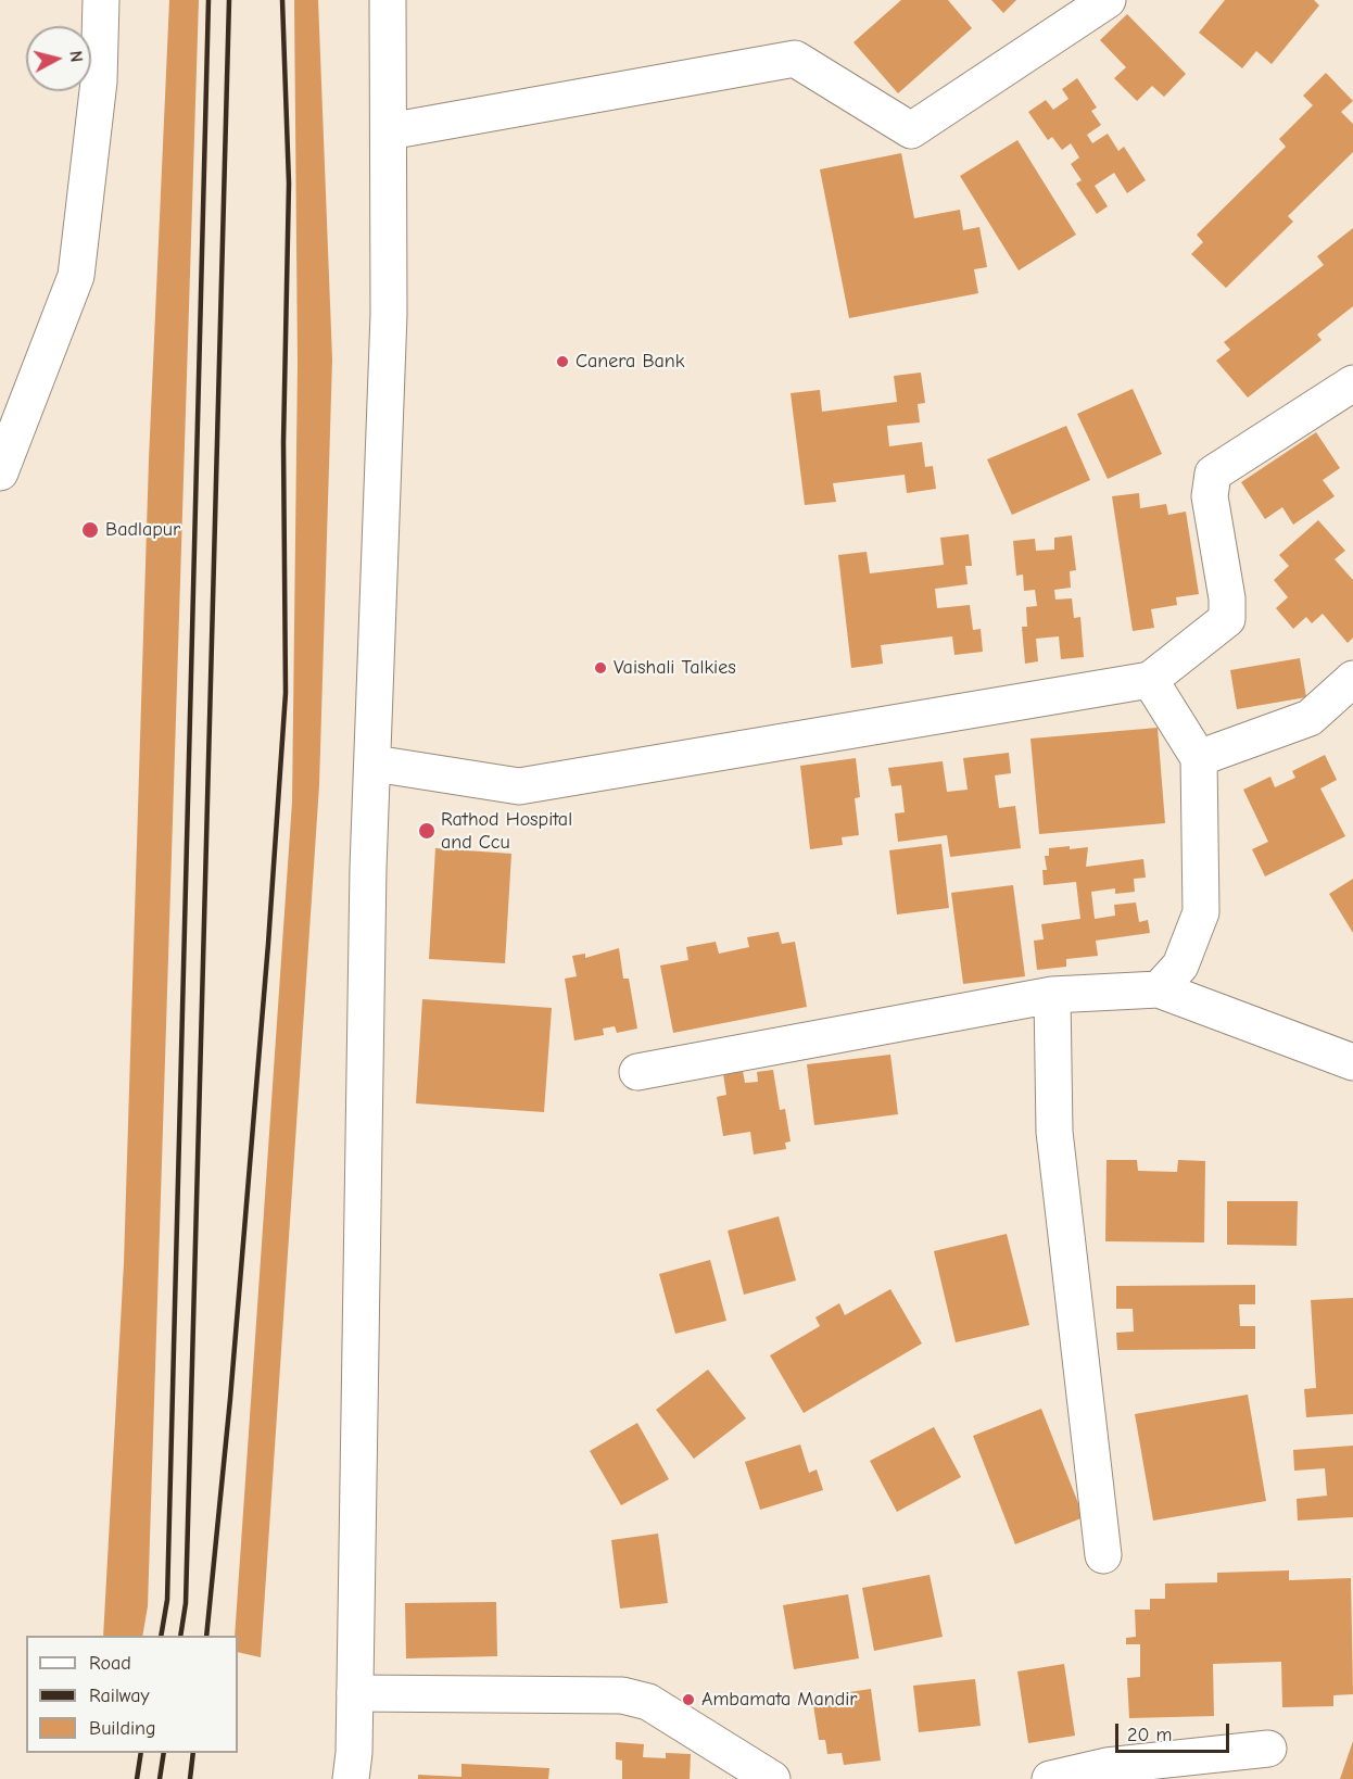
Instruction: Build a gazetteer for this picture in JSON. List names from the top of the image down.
{
  "places": [
    "Canera Bank",
    "Badlapur",
    "Vaishali Talkies",
    "Rathod Hospital and Ccu",
    "Ambamata Mandir"
  ],
  "legend": ["Road", "Railway", "Building"],
  "scale_bar": "20 m",
  "north": "right"
}
